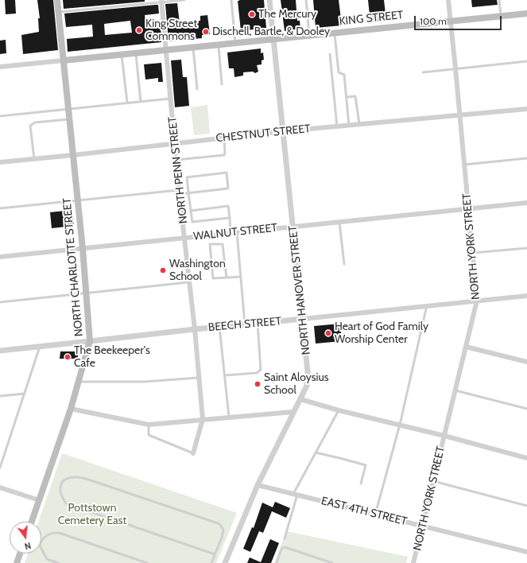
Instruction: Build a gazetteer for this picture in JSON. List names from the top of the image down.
{
  "streets": {
    "main road": ["KING STREET", "NORTH CHARLOTTE STREET"],
    "street": [
      "CHESTNUT STREET",
      "NORTH PENN STREET",
      "WALNUT STREET",
      "NORTH YORK STREET",
      "NORTH HANOVER STREET",
      "BEECH STREET",
      "EAST 4TH STREET"
    ]
  },
  "crossings": [
    ["KING STREET", "NORTH PENN STREET"],
    ["KING STREET", "NORTH YORK STREET"],
    ["KING STREET", "NORTH CHARLOTTE STREET"],
    ["KING STREET", "NORTH HANOVER STREET"],
    ["CHESTNUT STREET", "NORTH PENN STREET"],
    ["CHESTNUT STREET", "NORTH YORK STREET"],
    ["CHESTNUT STREET", "NORTH CHARLOTTE STREET"],
    ["CHESTNUT STREET", "NORTH HANOVER STREET"],
    ["NORTH PENN STREET", "WALNUT STREET"],
    ["NORTH PENN STREET", "BEECH STREET"],
    ["WALNUT STREET", "NORTH YORK STREET"],
    ["WALNUT STREET", "NORTH CHARLOTTE STREET"],
    ["WALNUT STREET", "NORTH HANOVER STREET"],
    ["NORTH YORK STREET", "BEECH STREET"],
    ["NORTH YORK STREET", "EAST 4TH STREET"],
    ["NORTH CHARLOTTE STREET", "BEECH STREET"],
    ["NORTH HANOVER STREET", "BEECH STREET"],
    ["NORTH HANOVER STREET", "EAST 4TH STREET"]
  ],
  "parks": ["Pottstown Cemetery East"],
  "places": [
    "The Mercury",
    "King Street Commons",
    "Dischell, Bartle, & Dooley",
    "Washington School",
    "Heart of God Family Worship Center",
    "The Beekeeper's Cafe",
    "Saint Aloysius School"
  ],
  "scale_bar": "100 m",
  "north": "bottom"
}
